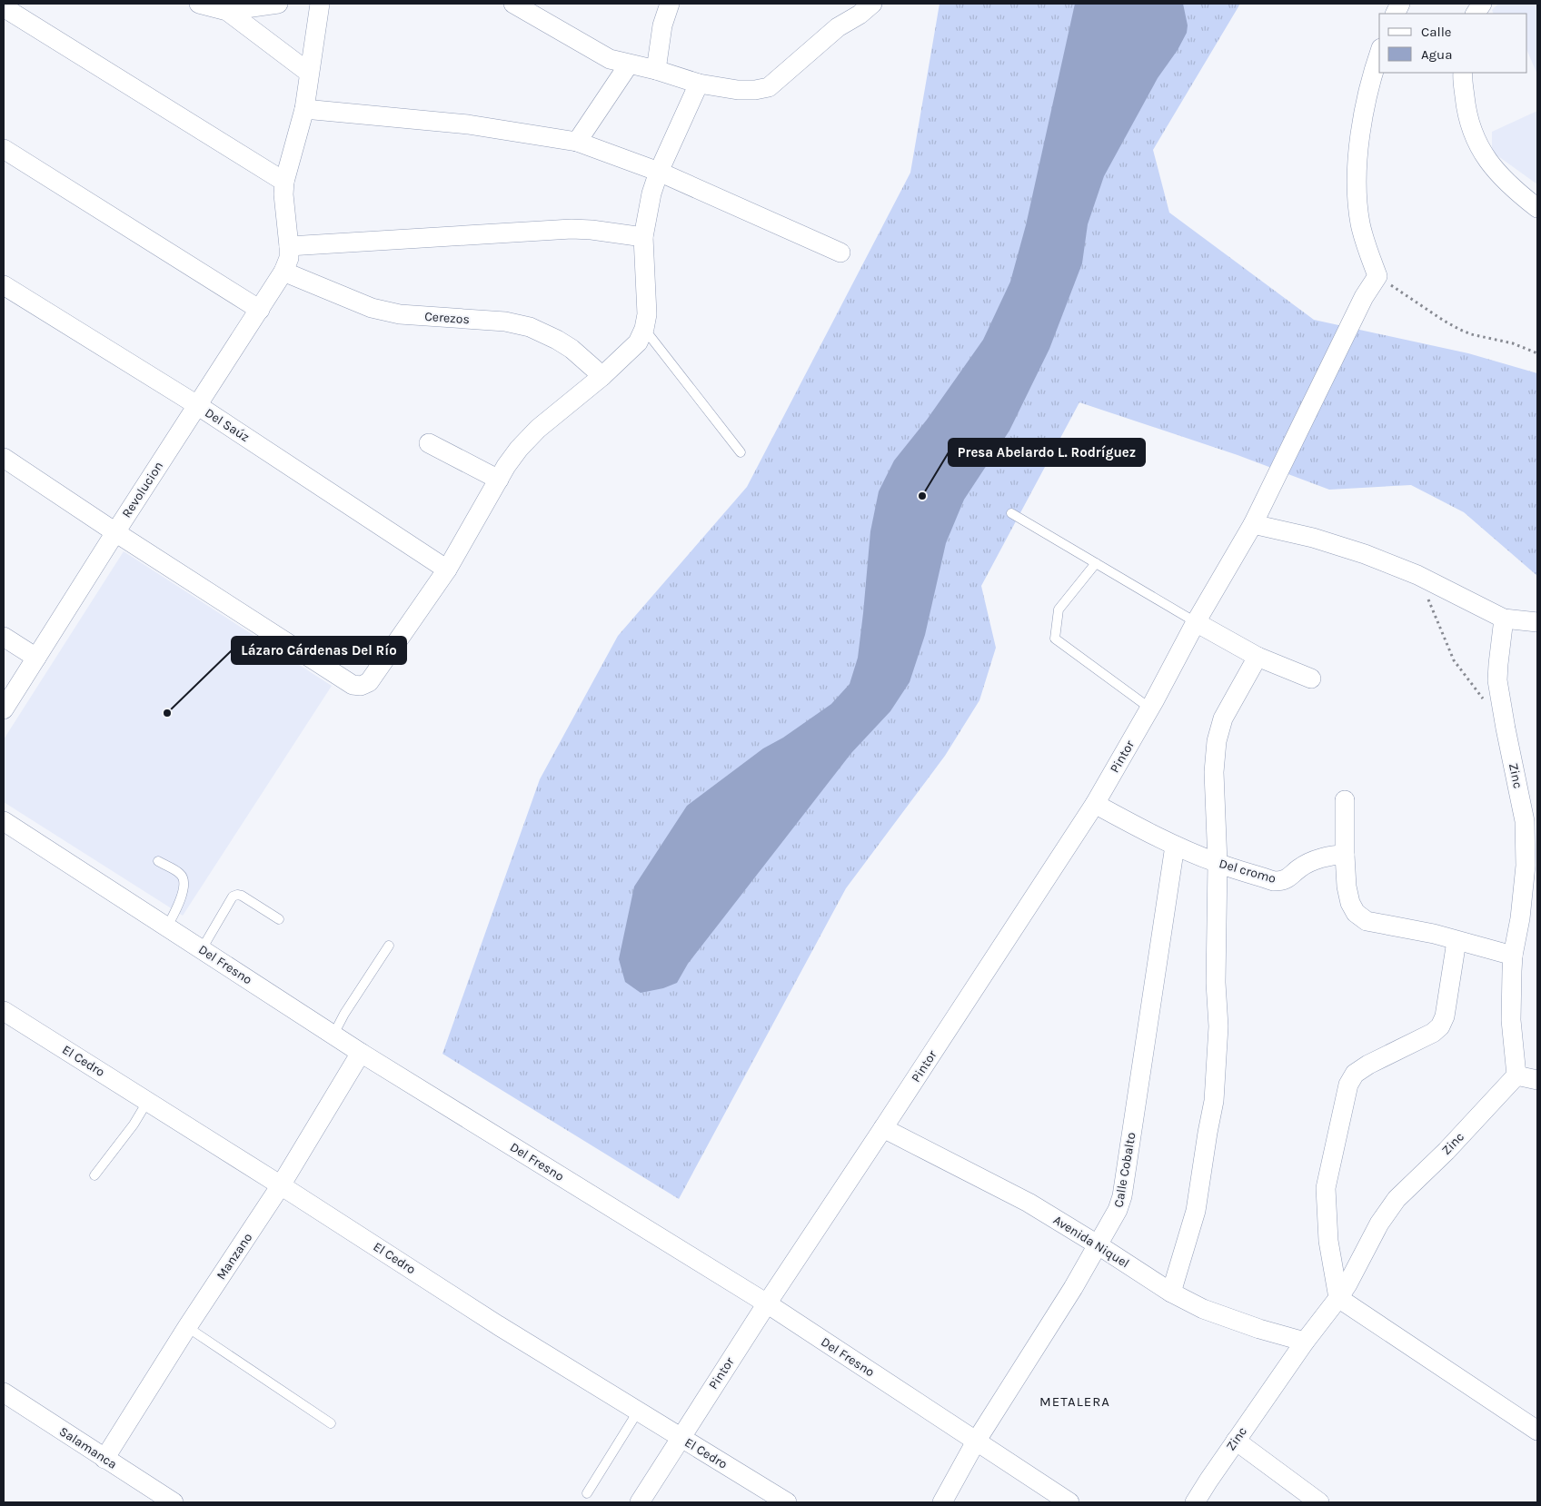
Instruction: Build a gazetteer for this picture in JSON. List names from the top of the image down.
{
  "streets": {
    "street": [
      "Cerezos",
      "Del Saúz",
      "Revolucion",
      "Pintor",
      "Zinc",
      "Del cromo",
      "Del Fresno",
      "El Cedro",
      "Calle Cobalto",
      "Avenida Niquel",
      "Manzano",
      "Salamanca"
    ]
  },
  "crossings": [
    ["Cerezos", "Revolucion"],
    ["Del Saúz", "Revolucion"],
    ["Pintor", "Del cromo"],
    ["Pintor", "Del Fresno"],
    ["Pintor", "El Cedro"],
    ["Pintor", "Avenida Niquel"],
    ["Zinc", "Avenida Niquel"],
    ["Del cromo", "Calle Cobalto"],
    ["Del Fresno", "Calle Cobalto"],
    ["Del Fresno", "Manzano"],
    ["El Cedro", "Manzano"],
    ["Calle Cobalto", "Avenida Niquel"],
    ["Manzano", "Salamanca"]
  ],
  "districts": ["METALERA"],
  "places": ["Presa Abelardo L. Rodríguez", "Lázaro Cárdenas Del Río"],
  "legend": ["Calle", "Agua"]
}
